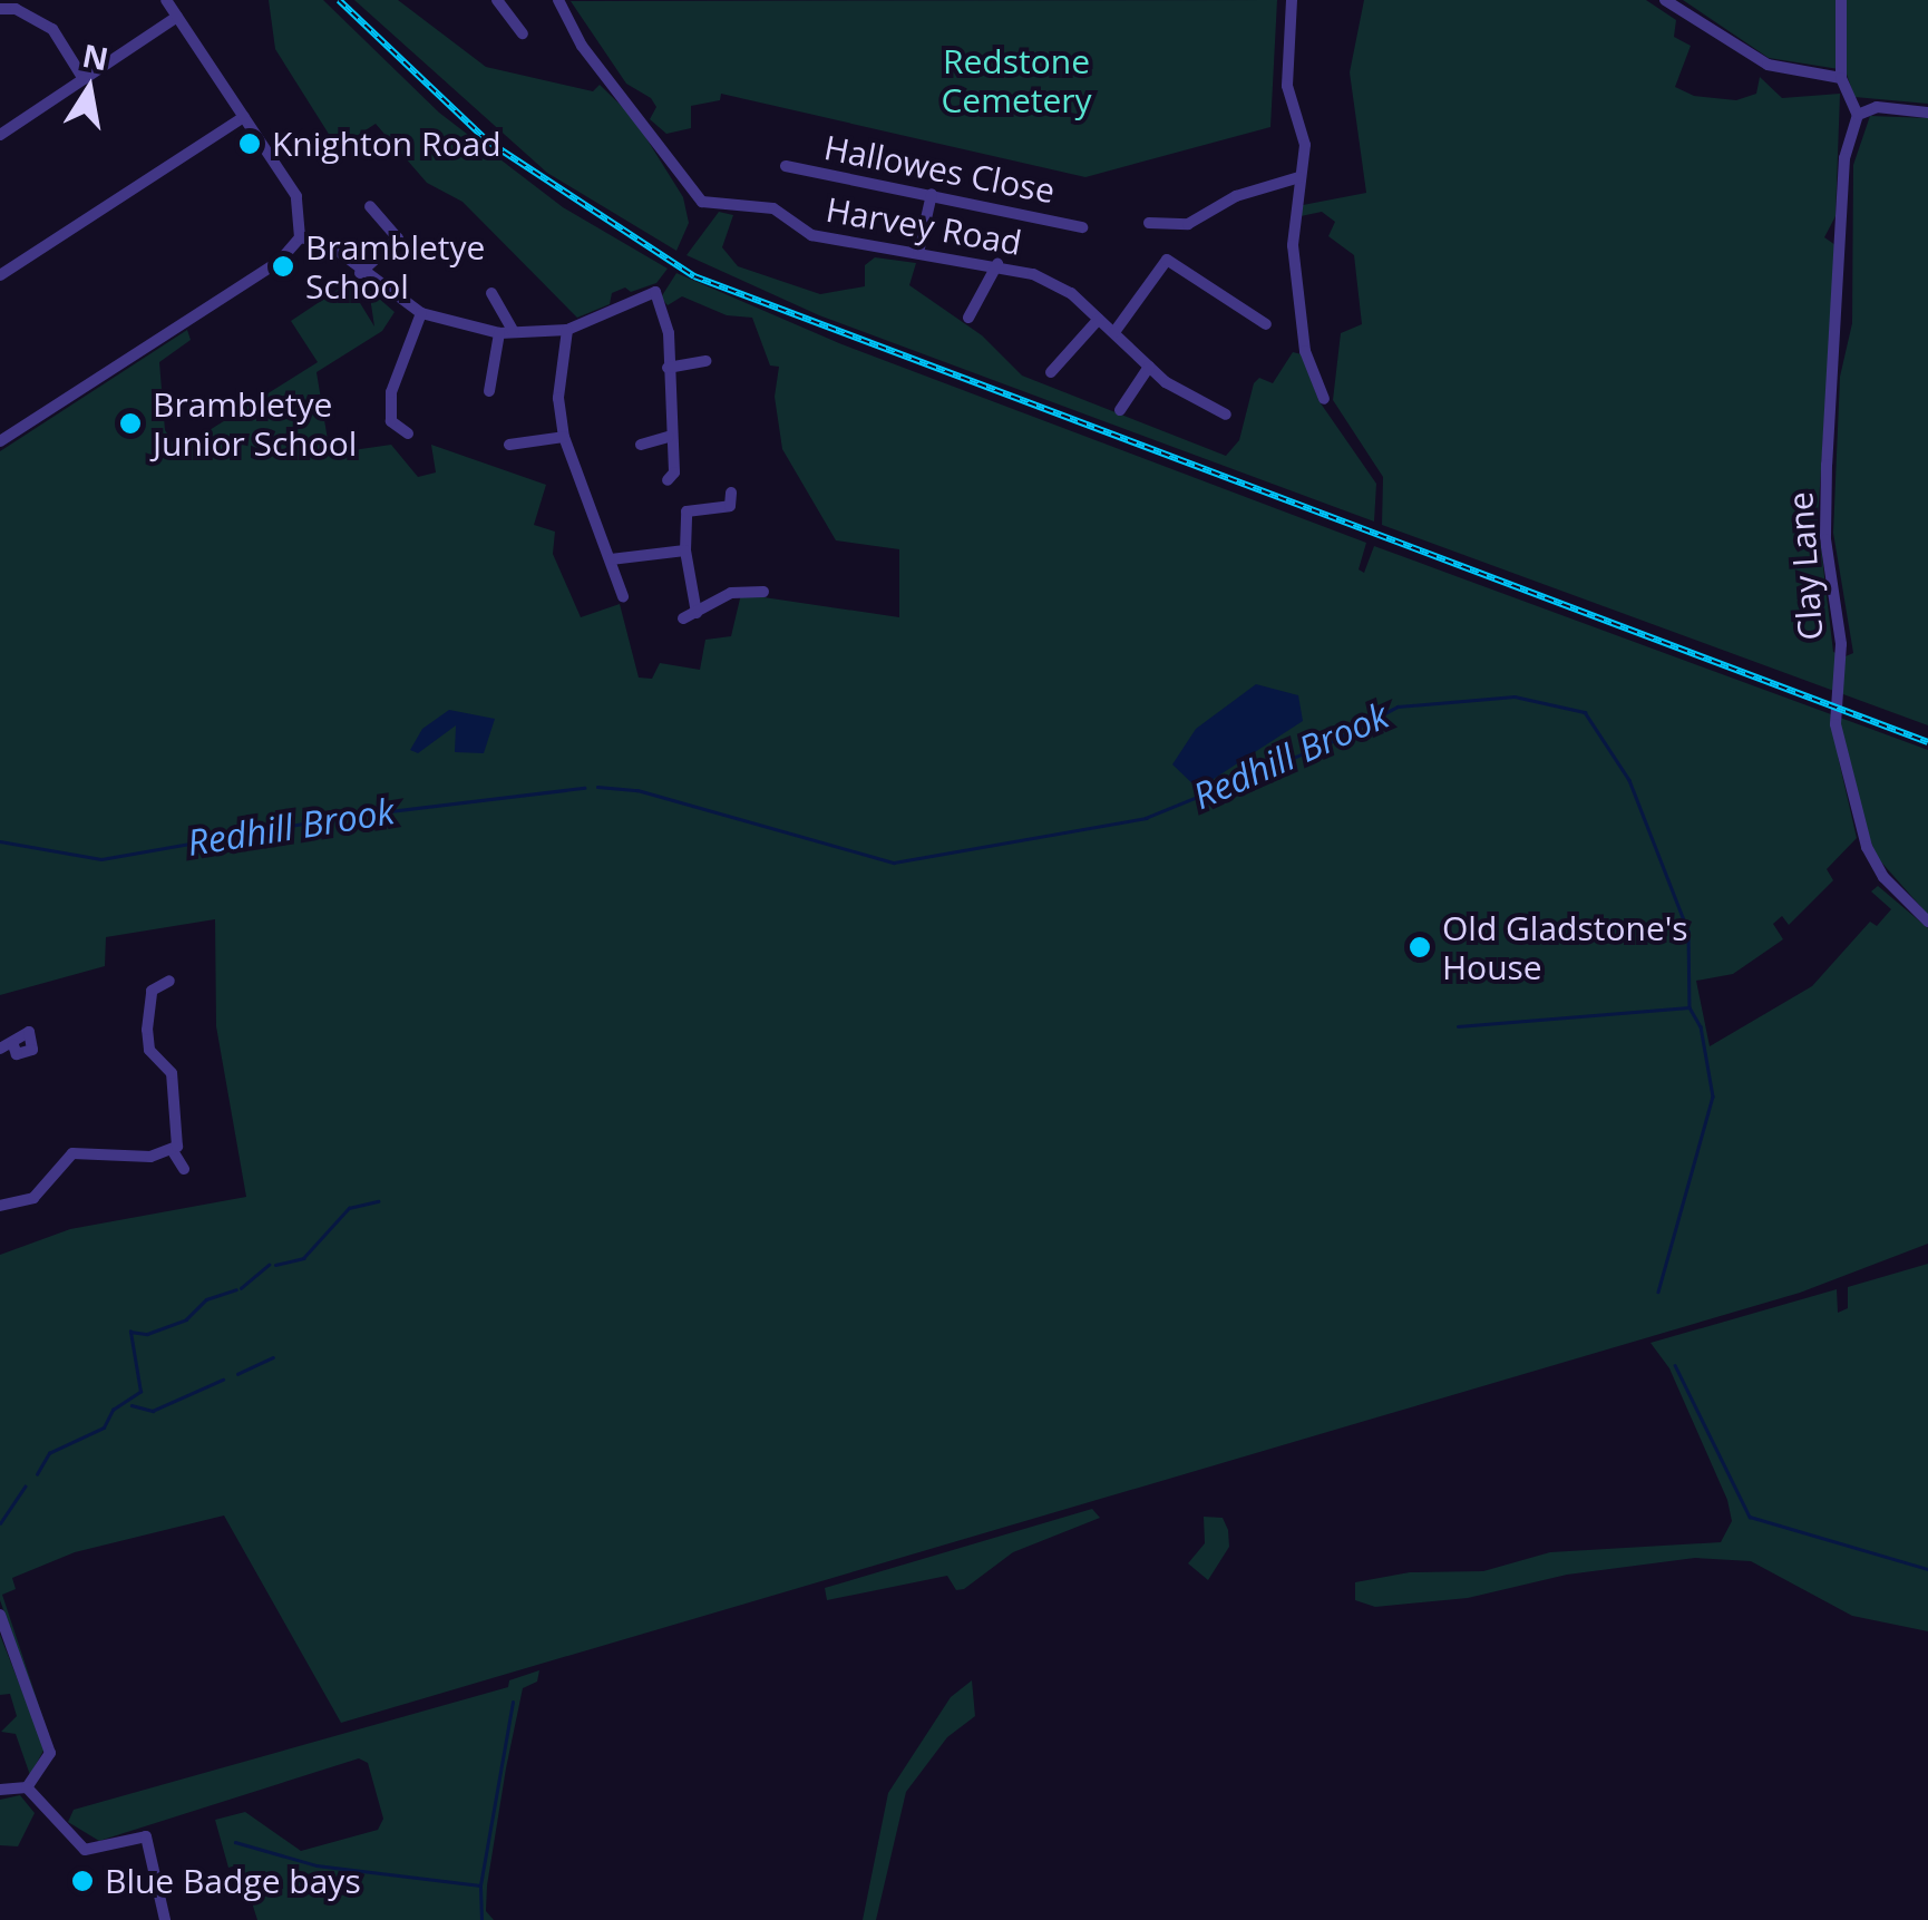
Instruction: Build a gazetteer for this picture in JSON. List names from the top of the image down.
{
  "streets": {
    "street": ["Hallowes Close", "Harvey Road", "Clay Lane"]
  },
  "water": ["Redhill Brook"],
  "parks": ["Redstone Cemetery"],
  "places": [
    "Knighton Road",
    "Brambletye School",
    "Brambletye Junior School",
    "Old Gladstone's House",
    "Blue Badge bays"
  ],
  "north": "top"
}
